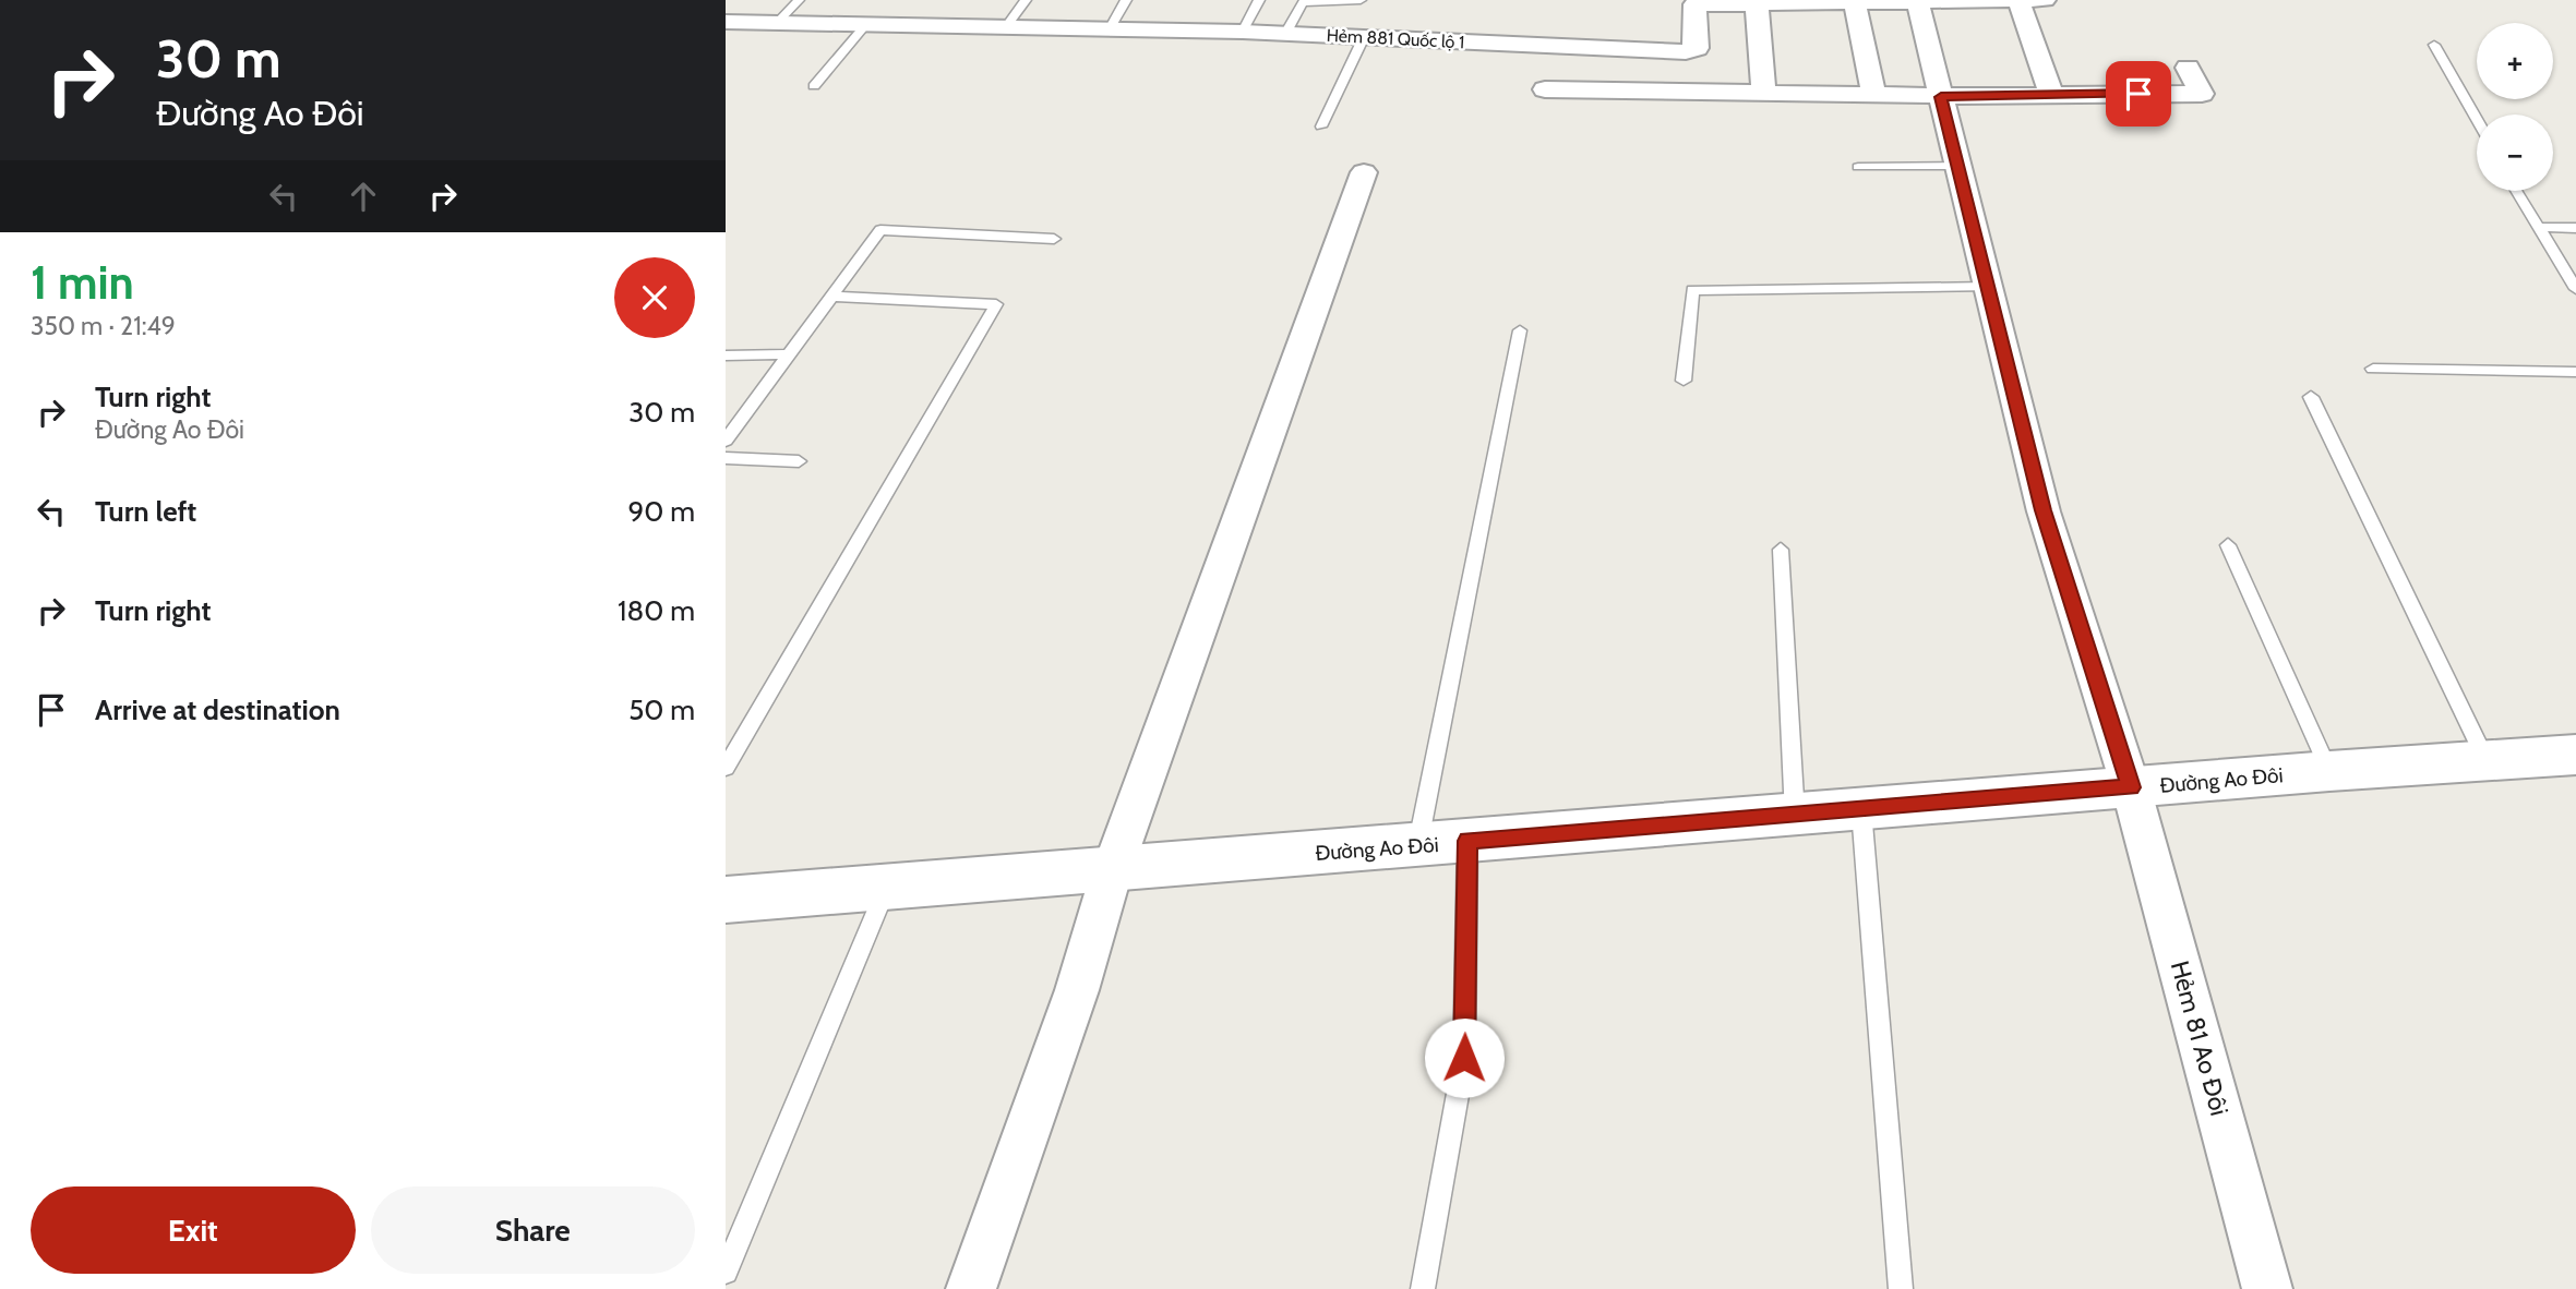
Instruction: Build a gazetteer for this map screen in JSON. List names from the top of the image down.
{
  "streets": {
    "street": ["Hẻm 881 Quốc lộ 1", "Đường Ao Đôi", "Hẻm 81 Ao Đôi"]
  },
  "crossings": [
    ["Hẻm 881 Quốc lộ 1", "Hẻm 81 Ao Đôi"],
    ["Đường Ao Đôi", "Hẻm 81 Ao Đôi"]
  ],
  "page": {
    "turn": ["30 m", "Đường Ao Đôi"],
    "map_buttons": ["+", "−"],
    "heading": ["1 min", "350 m · 21:49"],
    "list": [
      {
        "name": "Turn right",
        "note": "Đường Ao Đôi",
        "value": "30 m"
      },
      {
        "name": "Turn left",
        "value": "90 m"
      },
      {
        "name": "Turn right",
        "value": "180 m"
      },
      {
        "name": "Arrive at destination",
        "value": "50 m"
      }
    ],
    "buttons": ["Exit", "Share"]
  }
}
